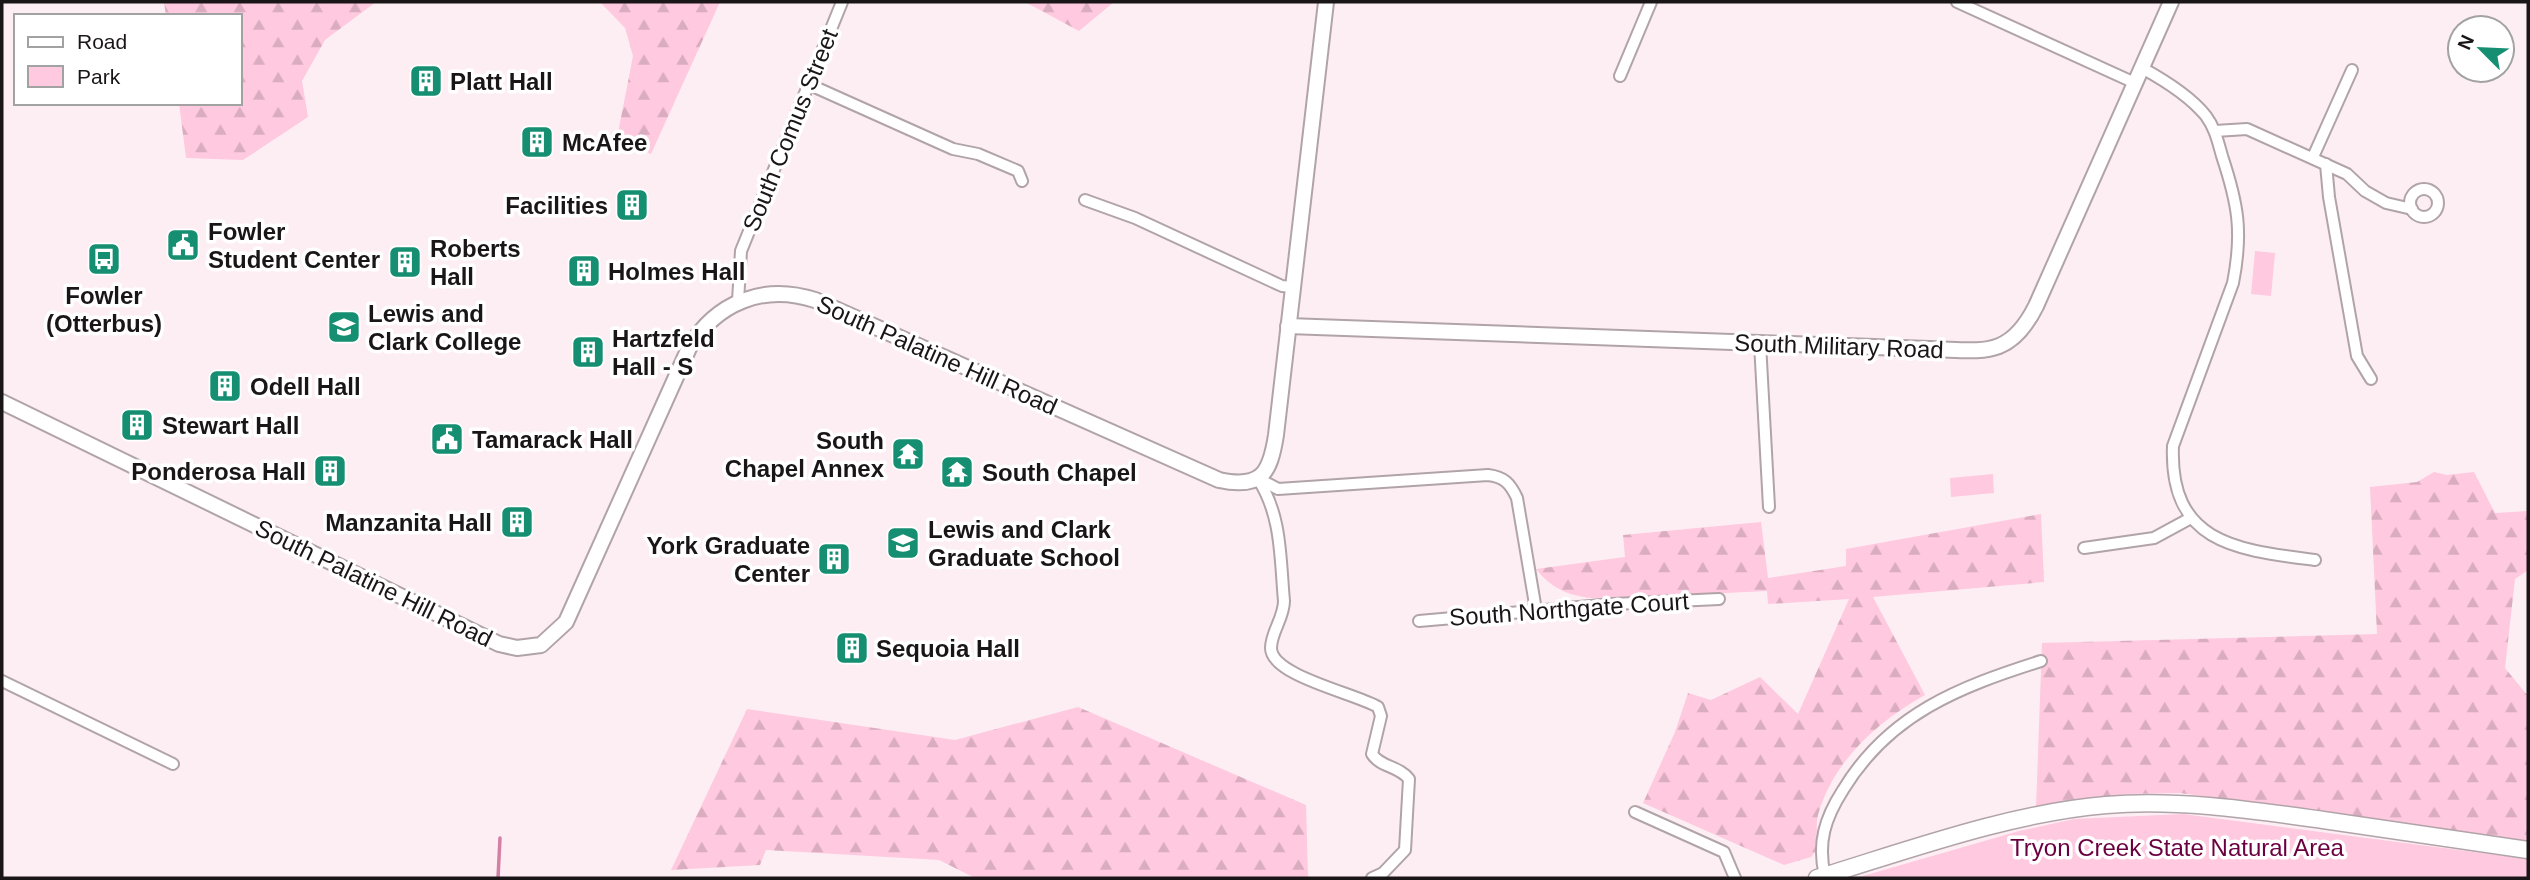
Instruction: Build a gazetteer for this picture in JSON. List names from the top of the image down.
{
  "streets": {
    "street": [
      "South Comus Street",
      "South Military Road",
      "South Palatine Hill Road",
      "South Northgate Court"
    ]
  },
  "crossings": [
    ["South Comus Street", "South Palatine Hill Road"]
  ],
  "parks": ["Tryon Creek State Natural Area"],
  "places": {
    "building": [
      "Platt Hall",
      "McAfee",
      "Facilities",
      "Roberts Hall",
      "Holmes Hall",
      "Hartzfeld Hall - S",
      "Odell Hall",
      "Stewart Hall",
      "Ponderosa Hall",
      "Manzanita Hall",
      "York Graduate Center",
      "Sequoia Hall"
    ],
    "public building": ["Fowler Student Center", "Tamarack Hall"],
    "bus stop": ["Fowler (Otterbus)"],
    "school or university": ["Lewis and Clark College", "Lewis and Clark Graduate School"],
    "temple": ["South Chapel Annex", "South Chapel"]
  },
  "legend": ["Road", "Park"],
  "north": "top left"
}
